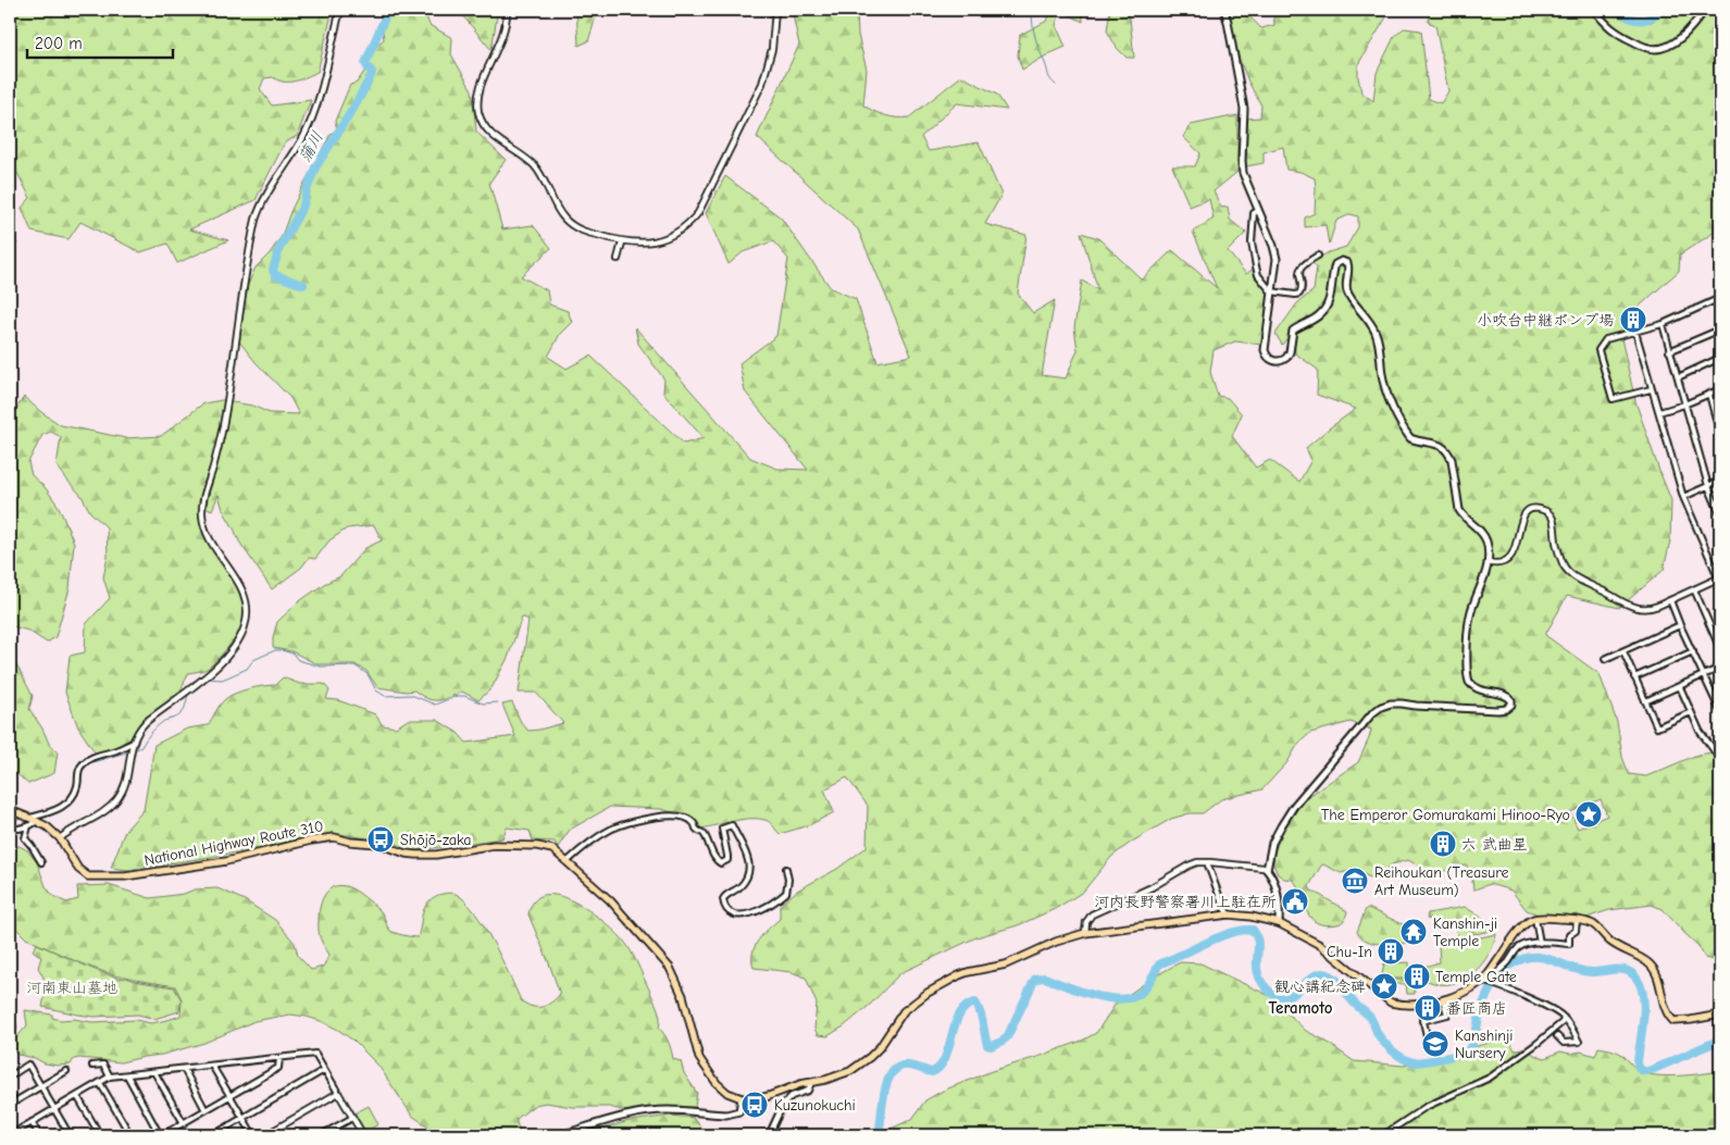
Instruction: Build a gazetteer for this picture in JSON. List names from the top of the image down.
{
  "streets": {
    "highway": ["National Highway Route 310"]
  },
  "districts": ["Teramoto"],
  "water": ["蒲川"],
  "parks": ["河南東山墓地"],
  "places": {
    "building": [
      "小吹台中継ポンプ場",
      "六 武曲星",
      "Chu-In",
      "Temple Gate",
      "番匠商店"
    ],
    "place": ["The Emperor Gomurakami Hinoo-Ryo", "観心講紀念碑"],
    "bus stop": ["Shōjō-zaka", "Kuzunokuchi"],
    "museum": ["Reihoukan (Treasure Art Museum)"],
    "public building": ["河内長野警察署川上駐在所"],
    "temple": ["Kanshin-ji Temple"],
    "school or university": ["Kanshinji Nursery"]
  },
  "scale_bar": "200 m"
}
